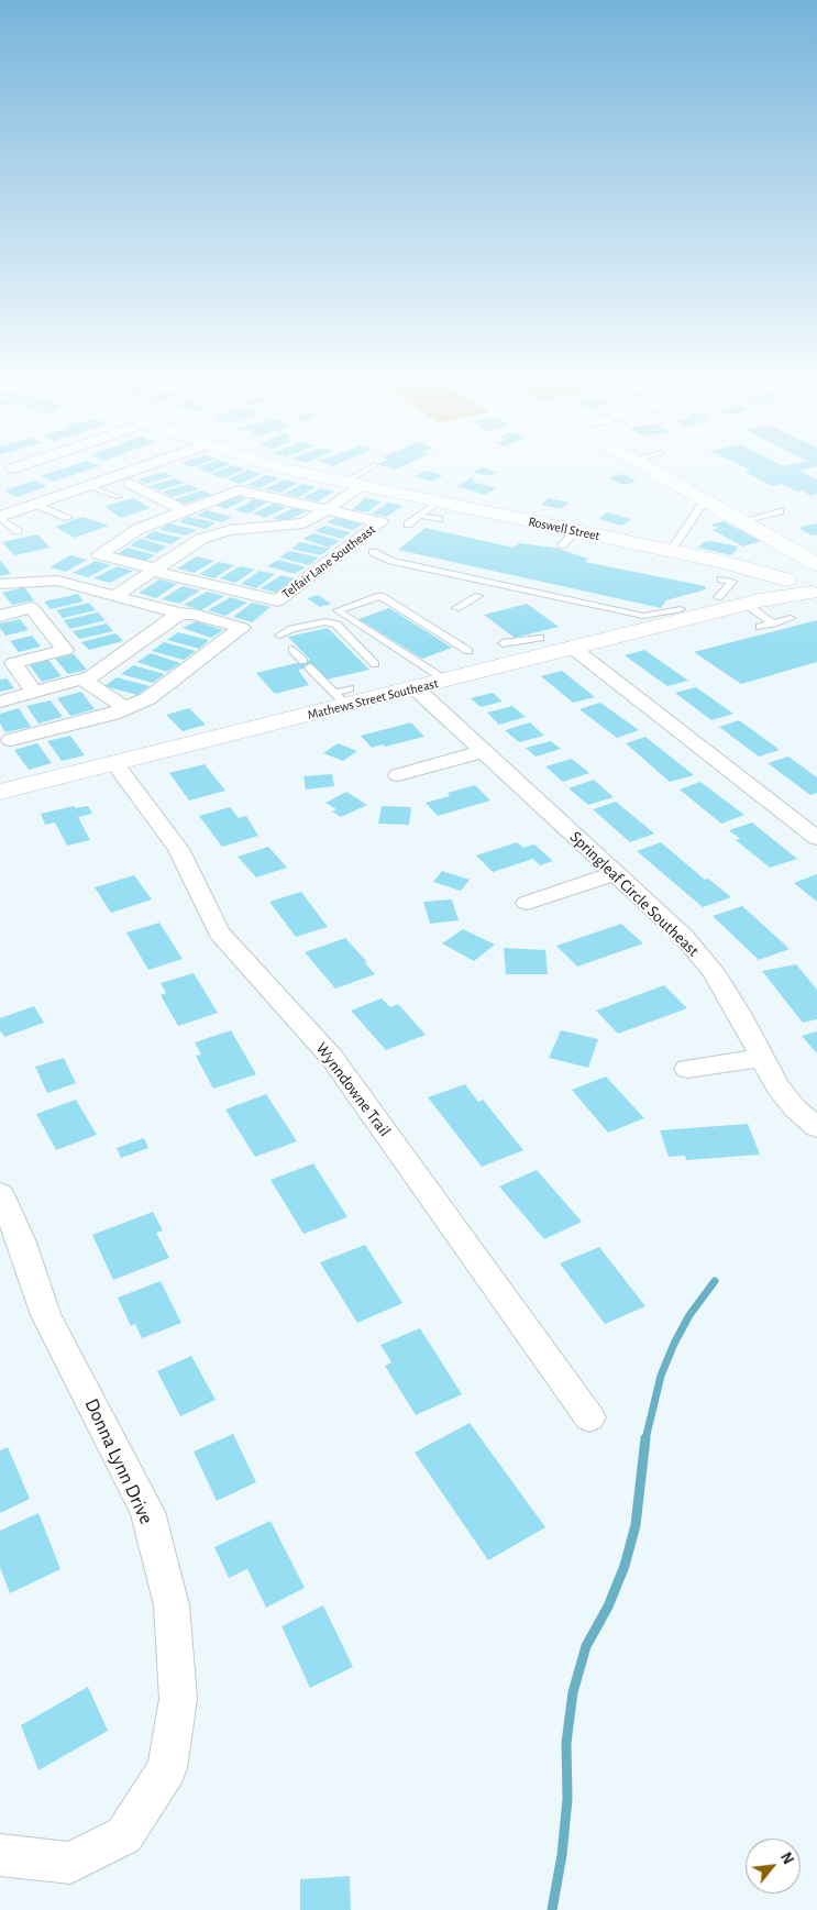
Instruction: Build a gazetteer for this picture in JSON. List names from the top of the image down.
{
  "streets": {
    "street": [
      "Roswell Street",
      "Telfair Lane Southeast",
      "Mathews Street Southeast",
      "Springleaf Circle Southeast",
      "Wynndowne Trail",
      "Donna Lynn Drive"
    ]
  },
  "crossings": [
    ["Roswell Street", "Mathews Street Southeast"],
    ["Mathews Street Southeast", "Springleaf Circle Southeast"],
    ["Mathews Street Southeast", "Wynndowne Trail"]
  ],
  "north": "top right"
}
